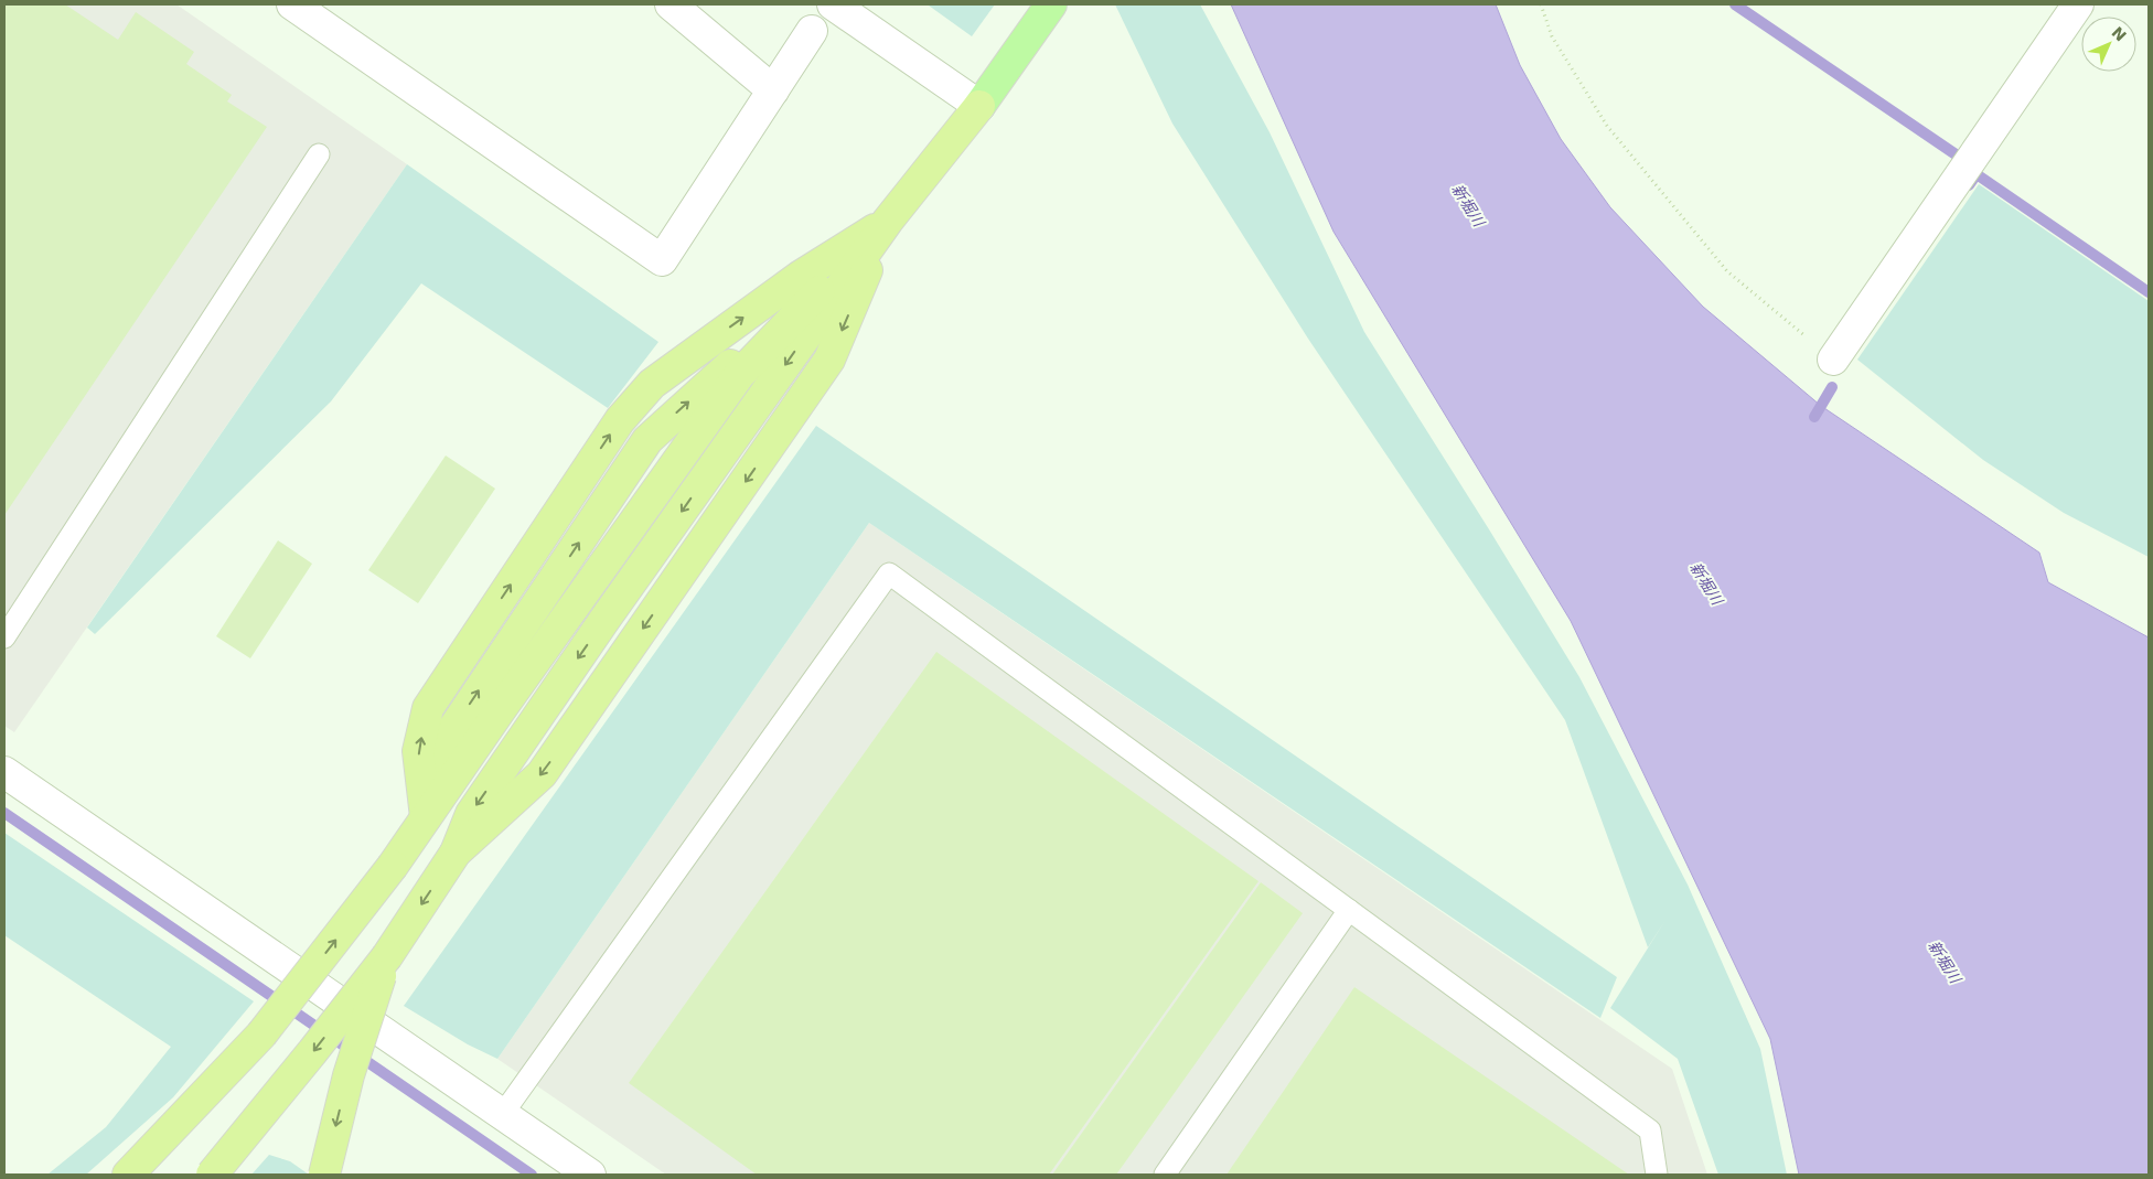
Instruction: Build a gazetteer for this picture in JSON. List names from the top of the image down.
{
  "water": ["新堀川"],
  "north": "top right"
}
